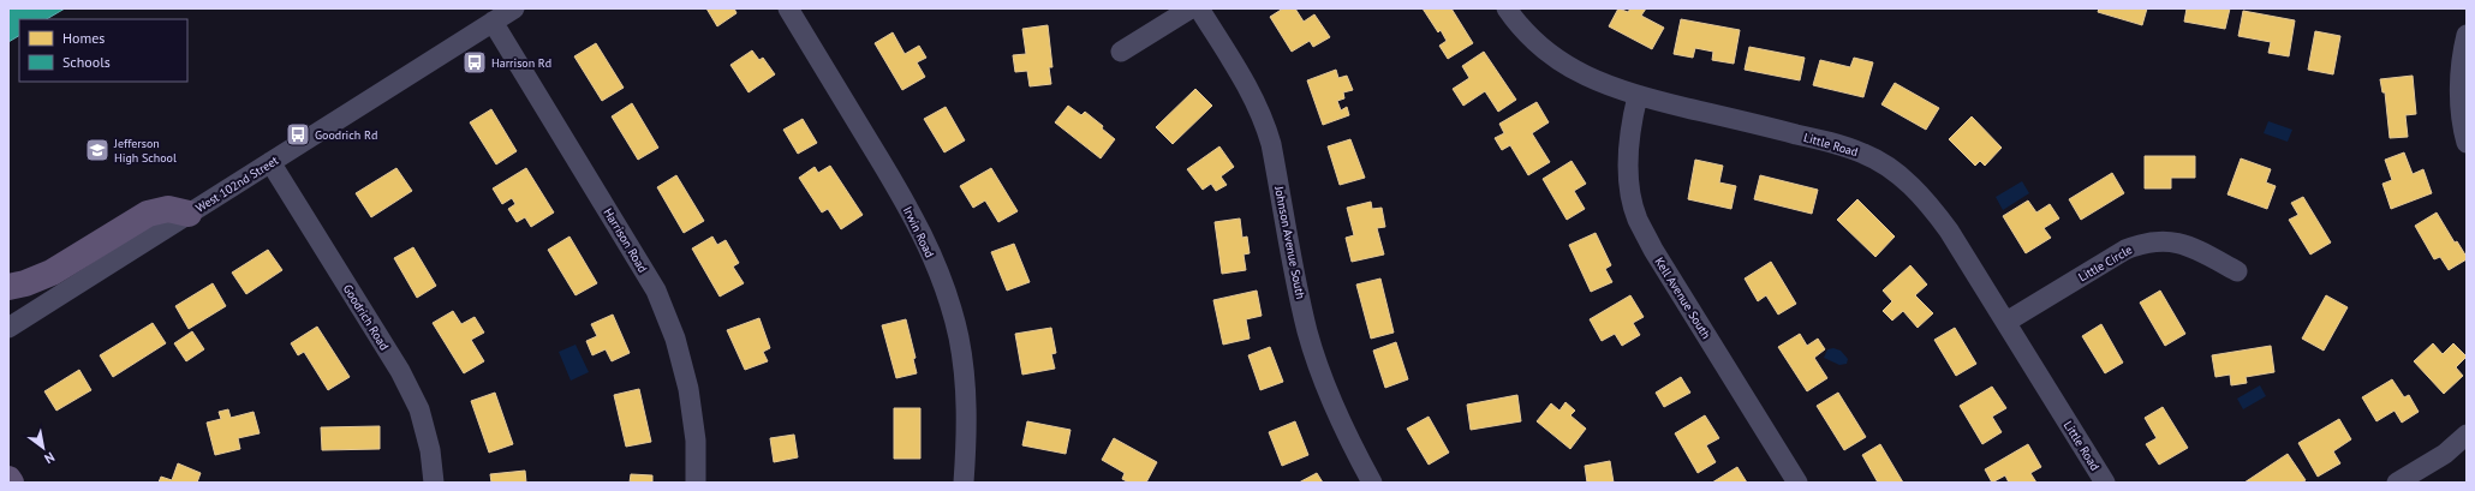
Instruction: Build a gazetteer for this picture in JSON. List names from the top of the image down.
{
  "streets": {
    "street": [
      "Little Road",
      "West 102nd Street",
      "Irwin Road",
      "Harrison Road",
      "Johnson Avenue South",
      "Little Circle",
      "Kell Avenue South",
      "Goodrich Road"
    ]
  },
  "crossings": [
    ["Little Road", "Little Circle"],
    ["Little Road", "Kell Avenue South"],
    ["West 102nd Street", "Harrison Road"],
    ["West 102nd Street", "Goodrich Road"]
  ],
  "places": {
    "bus stop": ["Harrison Rd", "Goodrich Rd"],
    "school or university": ["Jefferson High School"]
  },
  "legend": ["Homes", "Schools"],
  "north": "bottom right"
}
